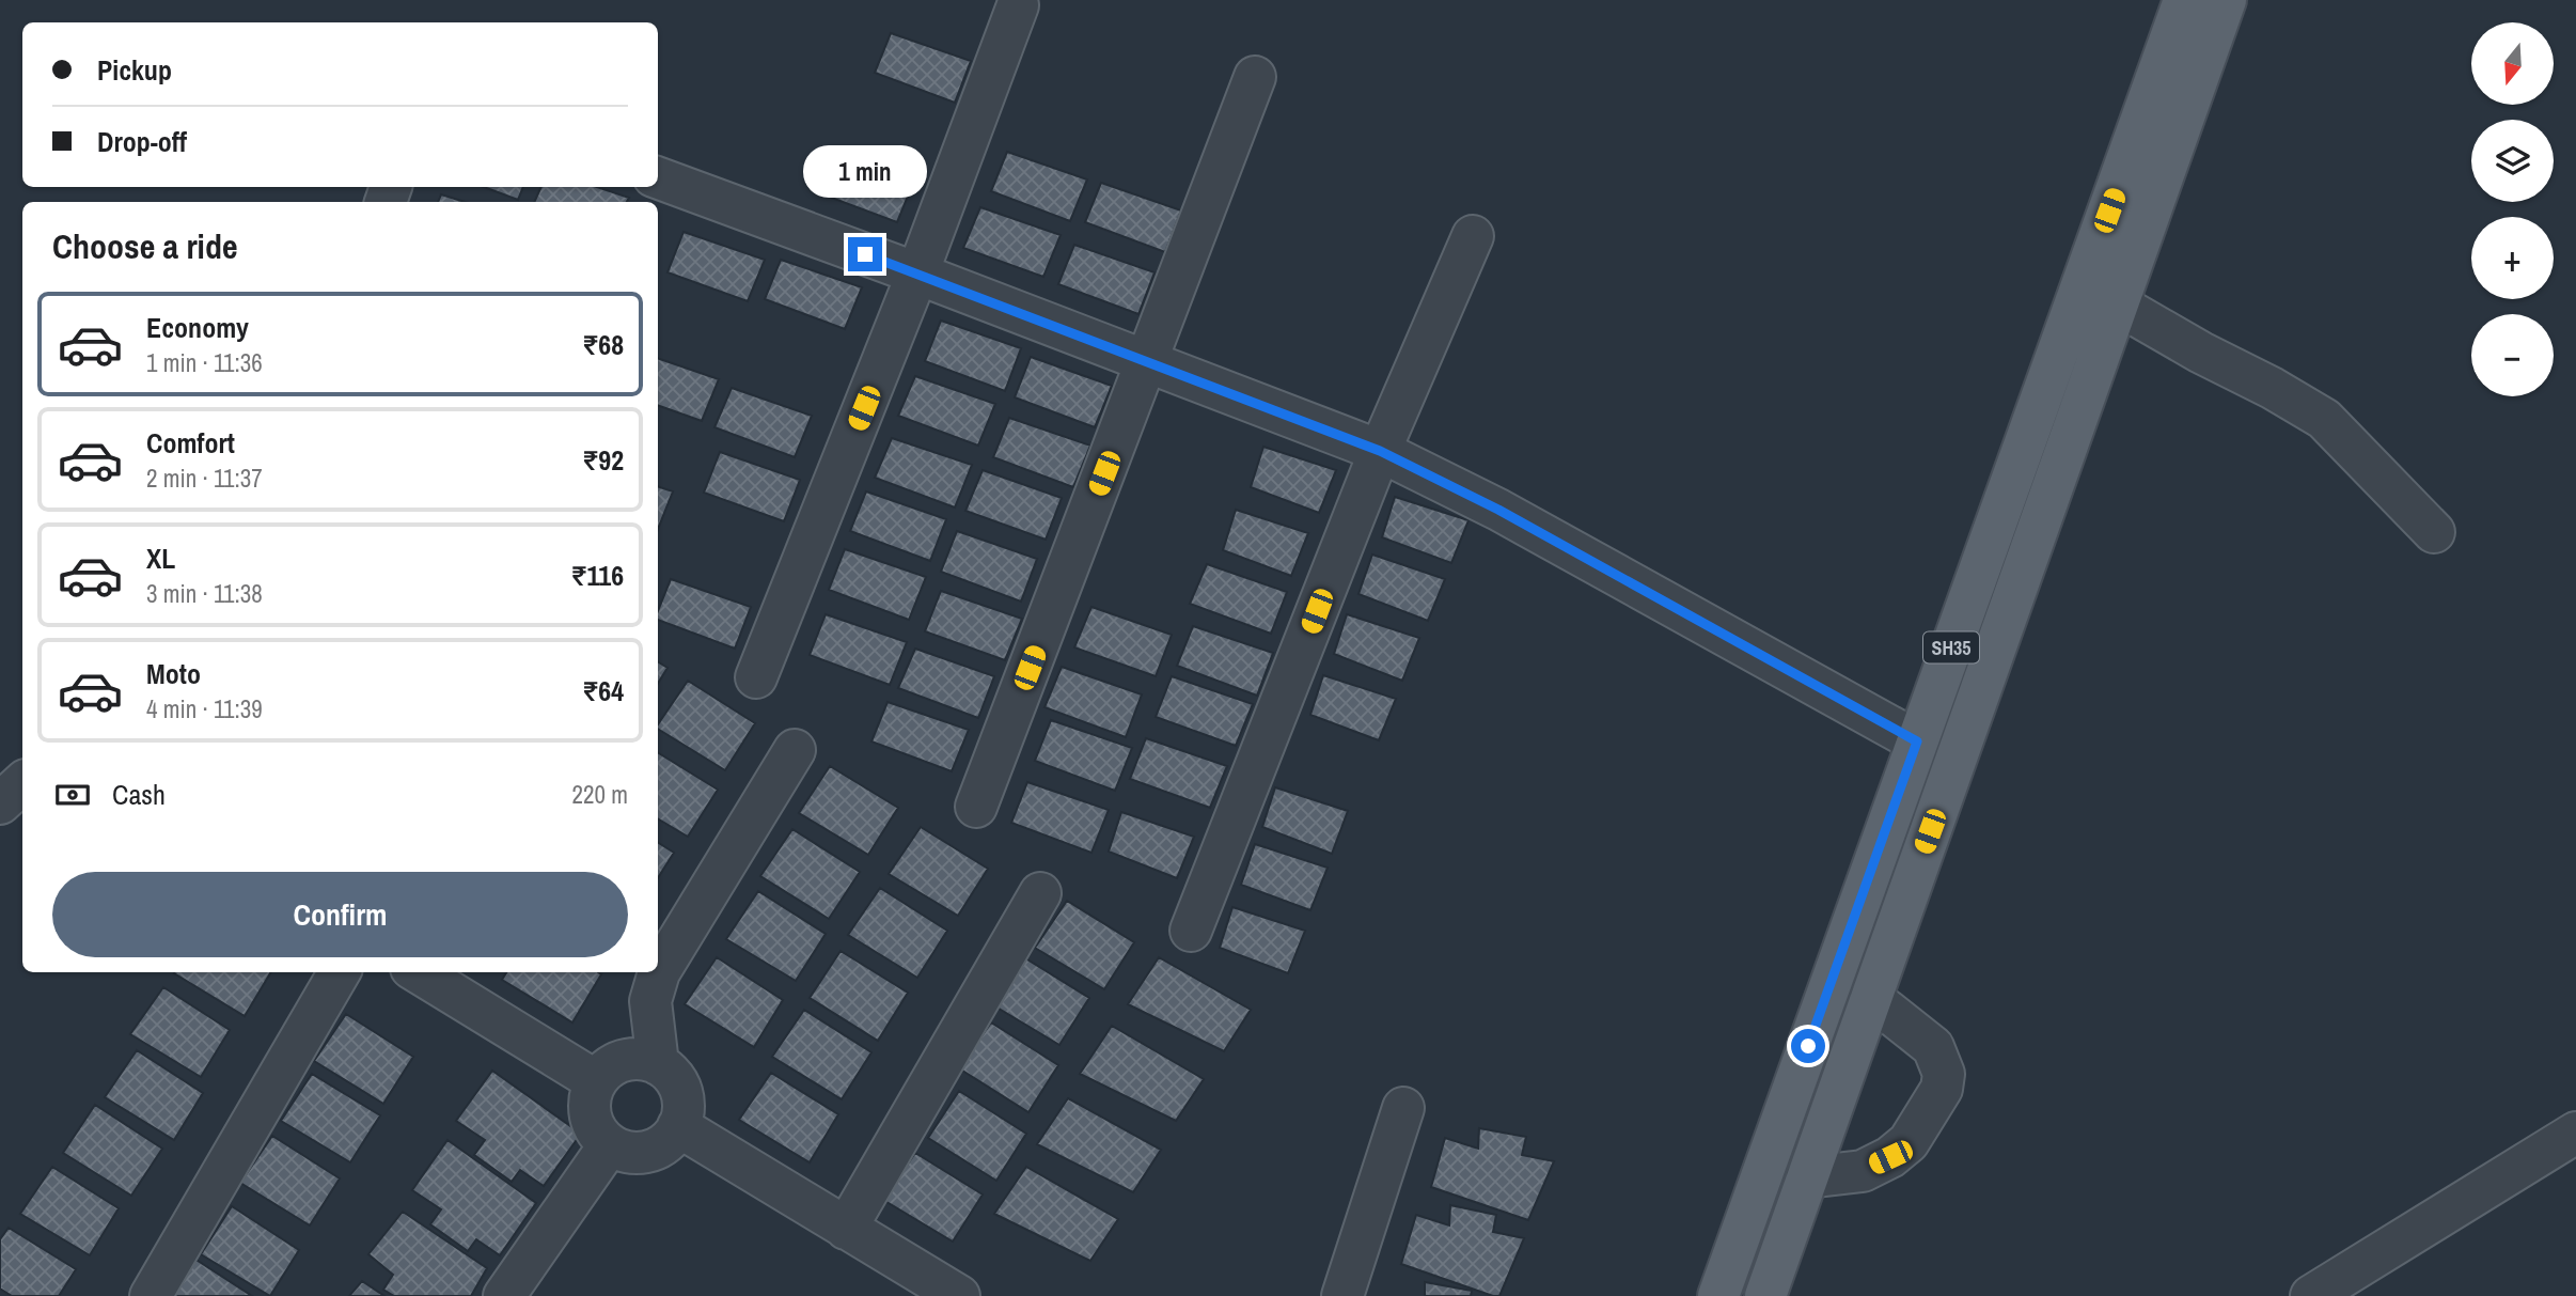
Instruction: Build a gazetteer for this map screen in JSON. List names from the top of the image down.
{
  "streets": {
    "main road": ["SH35"]
  },
  "north": "bottom",
  "page": {
    "map_buttons": ["+", "−"],
    "banner": ["Pickup", "Drop-off"],
    "bubble": "1 min",
    "heading": "Choose a ride",
    "list": [
      {
        "name": "Economy",
        "note": "1 min · 11:36",
        "value": "₹68"
      },
      {
        "name": "Comfort",
        "note": "2 min · 11:37",
        "value": "₹92"
      },
      {
        "name": "XL",
        "note": "3 min · 11:38",
        "value": "₹116"
      },
      {
        "name": "Moto",
        "note": "4 min · 11:39",
        "value": "₹64"
      }
    ],
    "pay": ["Cash", "220 m"],
    "buttons": "Confirm"
  }
}
